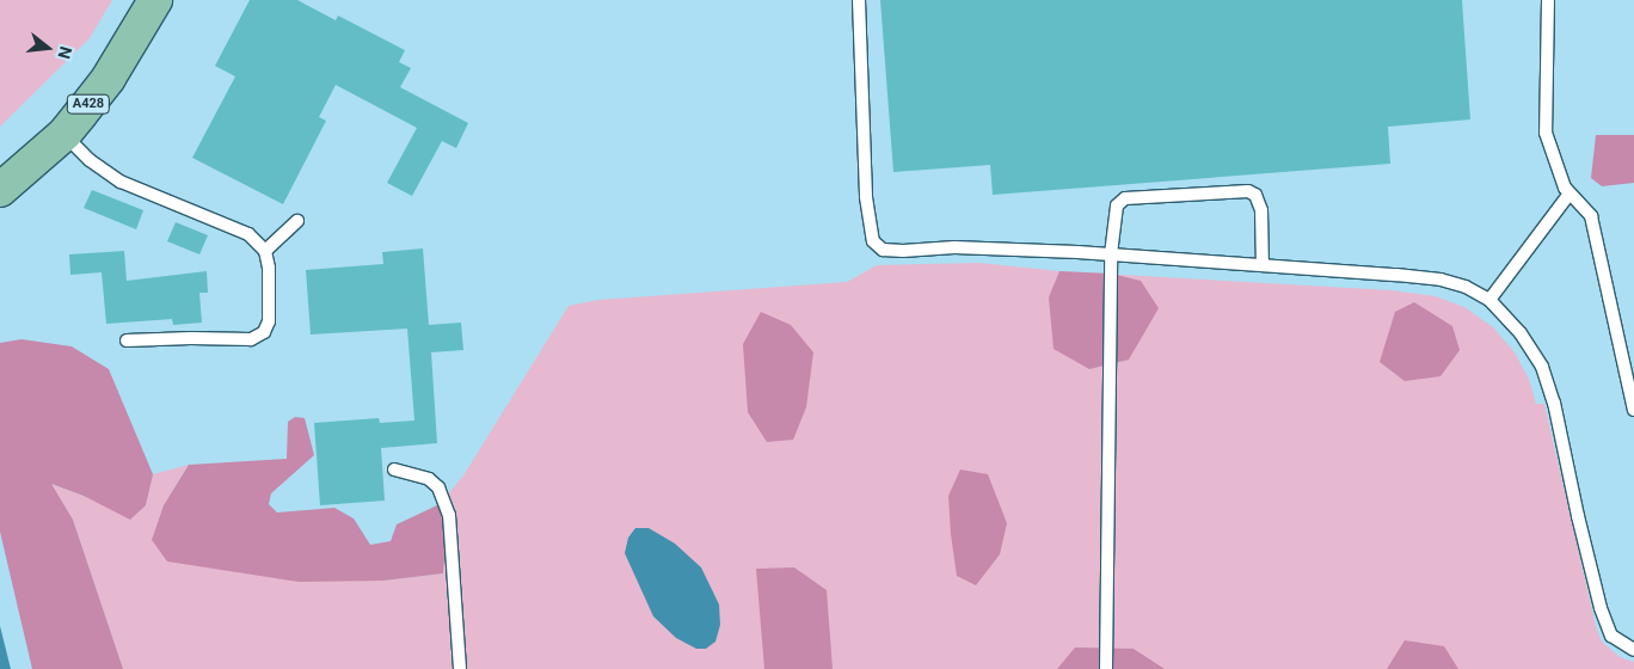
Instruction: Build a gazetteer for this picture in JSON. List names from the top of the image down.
{
  "streets": {
    "main road": ["A428"]
  },
  "north": "right"
}
